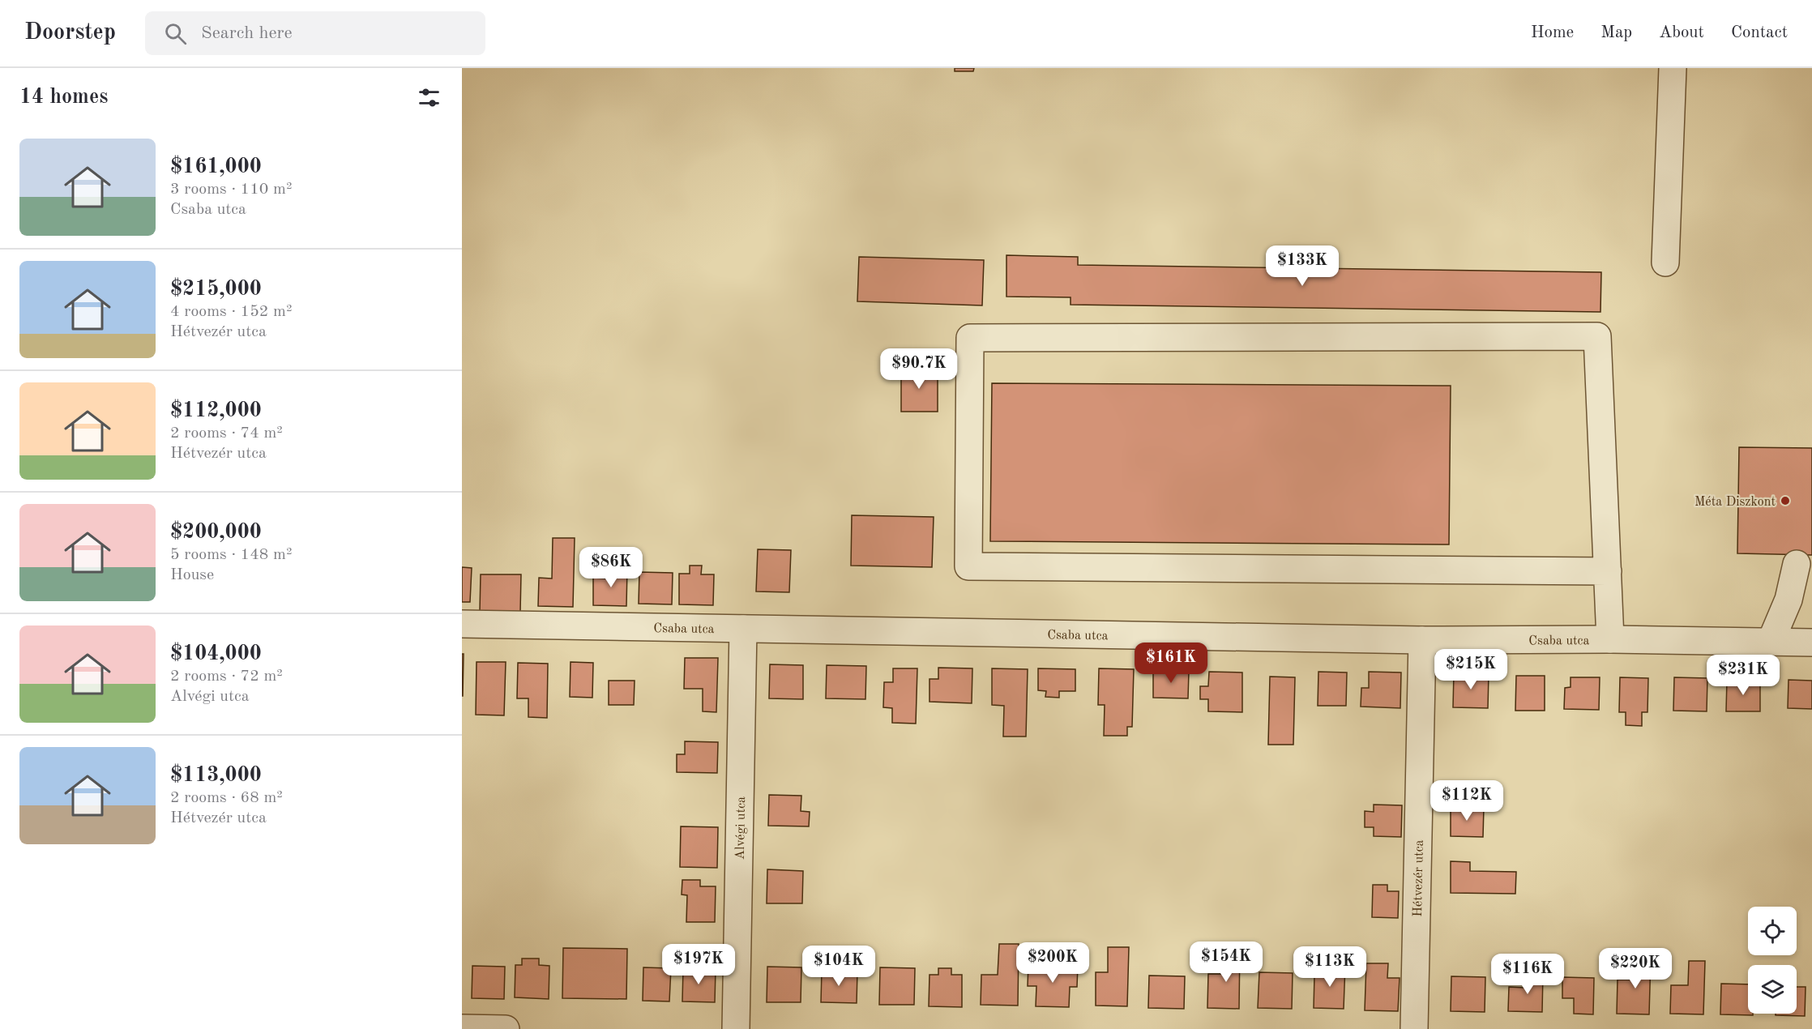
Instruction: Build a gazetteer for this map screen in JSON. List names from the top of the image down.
{
  "streets": {
    "street": ["Csaba utca", "Alvégi utca", "Hétvezér utca"]
  },
  "crossings": [
    ["Csaba utca", "Alvégi utca"],
    ["Csaba utca", "Hétvezér utca"]
  ],
  "places": ["Méta Diszkont"],
  "page": {
    "header": "Doorstep",
    "search": "Search here",
    "nav": [
      "Home",
      "Map",
      "About",
      "Contact"
    ],
    "heading": "14 homes",
    "list": [
      {
        "name": "$161,000",
        "note": "3 rooms · 110 m² · Csaba utca"
      },
      {
        "name": "$215,000",
        "note": "4 rooms · 152 m² · Hétvezér utca"
      },
      {
        "name": "$112,000",
        "note": "2 rooms · 74 m² · Hétvezér utca"
      },
      {
        "name": "$200,000",
        "note": "5 rooms · 148 m² · House"
      },
      {
        "name": "$104,000",
        "note": "2 rooms · 72 m² · Alvégi utca"
      },
      {
        "name": "$113,000",
        "note": "2 rooms · 68 m² · Hétvezér utca"
      }
    ],
    "price": [
      "$133K",
      "$90.7K",
      "$86K",
      "$161K",
      "$215K",
      "$231K",
      "$112K",
      "$154K",
      "$200K",
      "$197K",
      "$104K",
      "$113K",
      "$220K",
      "$116K"
    ]
  }
}
